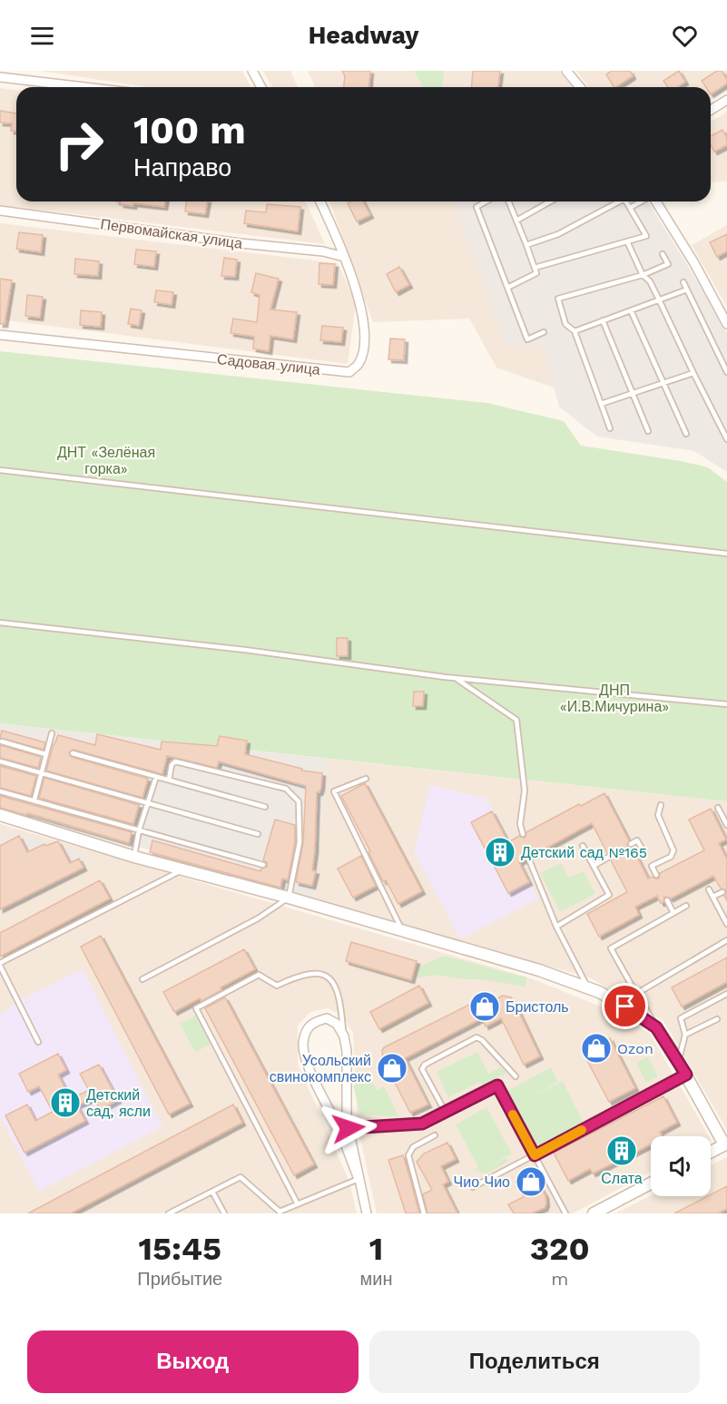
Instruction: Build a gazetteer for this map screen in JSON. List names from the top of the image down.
{
  "streets": {
    "street": ["Первомайская улица", "Садовая улица"]
  },
  "crossings": [
    ["Первомайская улица", "Садовая улица"]
  ],
  "parks": ["ДНТ «Зелёная горка»", "ДНП «И.В.Мичурина»"],
  "places": {
    "building": ["Детский сад №165", "Детский сад, ясли", "Слата"],
    "shop": [
      "Бристоль",
      "Ozon",
      "Усольский свинокомплекс",
      "Чио Чио"
    ]
  },
  "page": {
    "header": "Headway",
    "turn": ["100 m", "Направо"],
    "eta": [
      "15:45",
      "Прибытие",
      "1",
      "мин",
      "320",
      "m"
    ],
    "buttons": ["Выход", "Поделиться"]
  }
}
